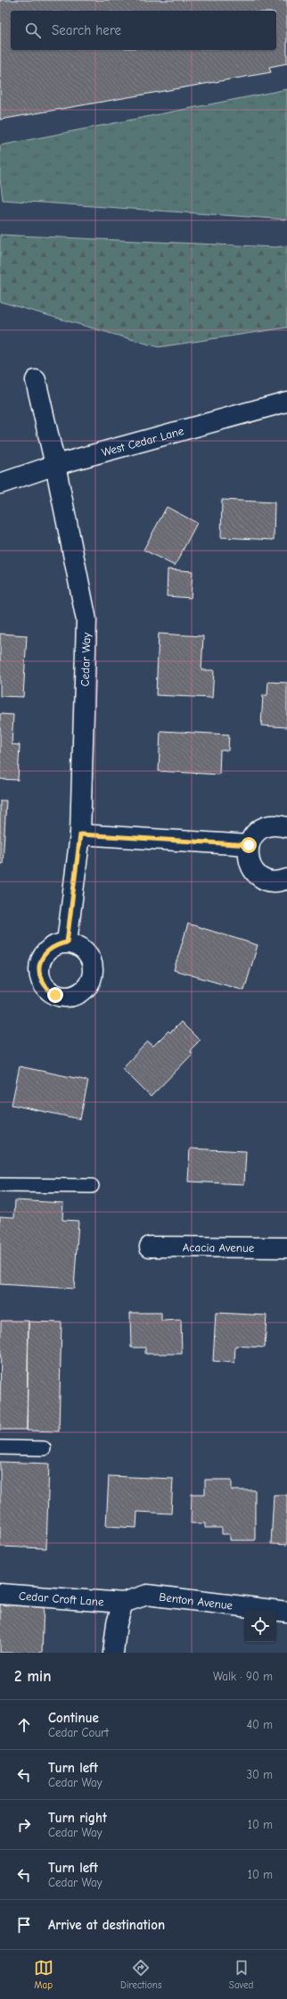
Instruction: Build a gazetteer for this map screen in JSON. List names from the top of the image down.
{
  "streets": {
    "street": [
      "West Cedar Lane",
      "Cedar Way",
      "Acacia Avenue",
      "Cedar Croft Lane",
      "Benton Avenue"
    ]
  },
  "crossings": [
    ["West Cedar Lane", "Cedar Way"],
    ["Cedar Croft Lane", "Benton Avenue"]
  ],
  "page": {
    "search": "Search here",
    "heading": ["2 min", "Walk · 90 m"],
    "list": [
      ["Continue", "Cedar Court", "40 m"],
      ["Turn left", "Cedar Way", "30 m"],
      ["Turn right", "Cedar Way", "10 m"],
      ["Turn left", "Cedar Way", "10 m"],
      "Arrive at destination"
    ],
    "nav": ["Map", "Directions", "Saved"]
  }
}
